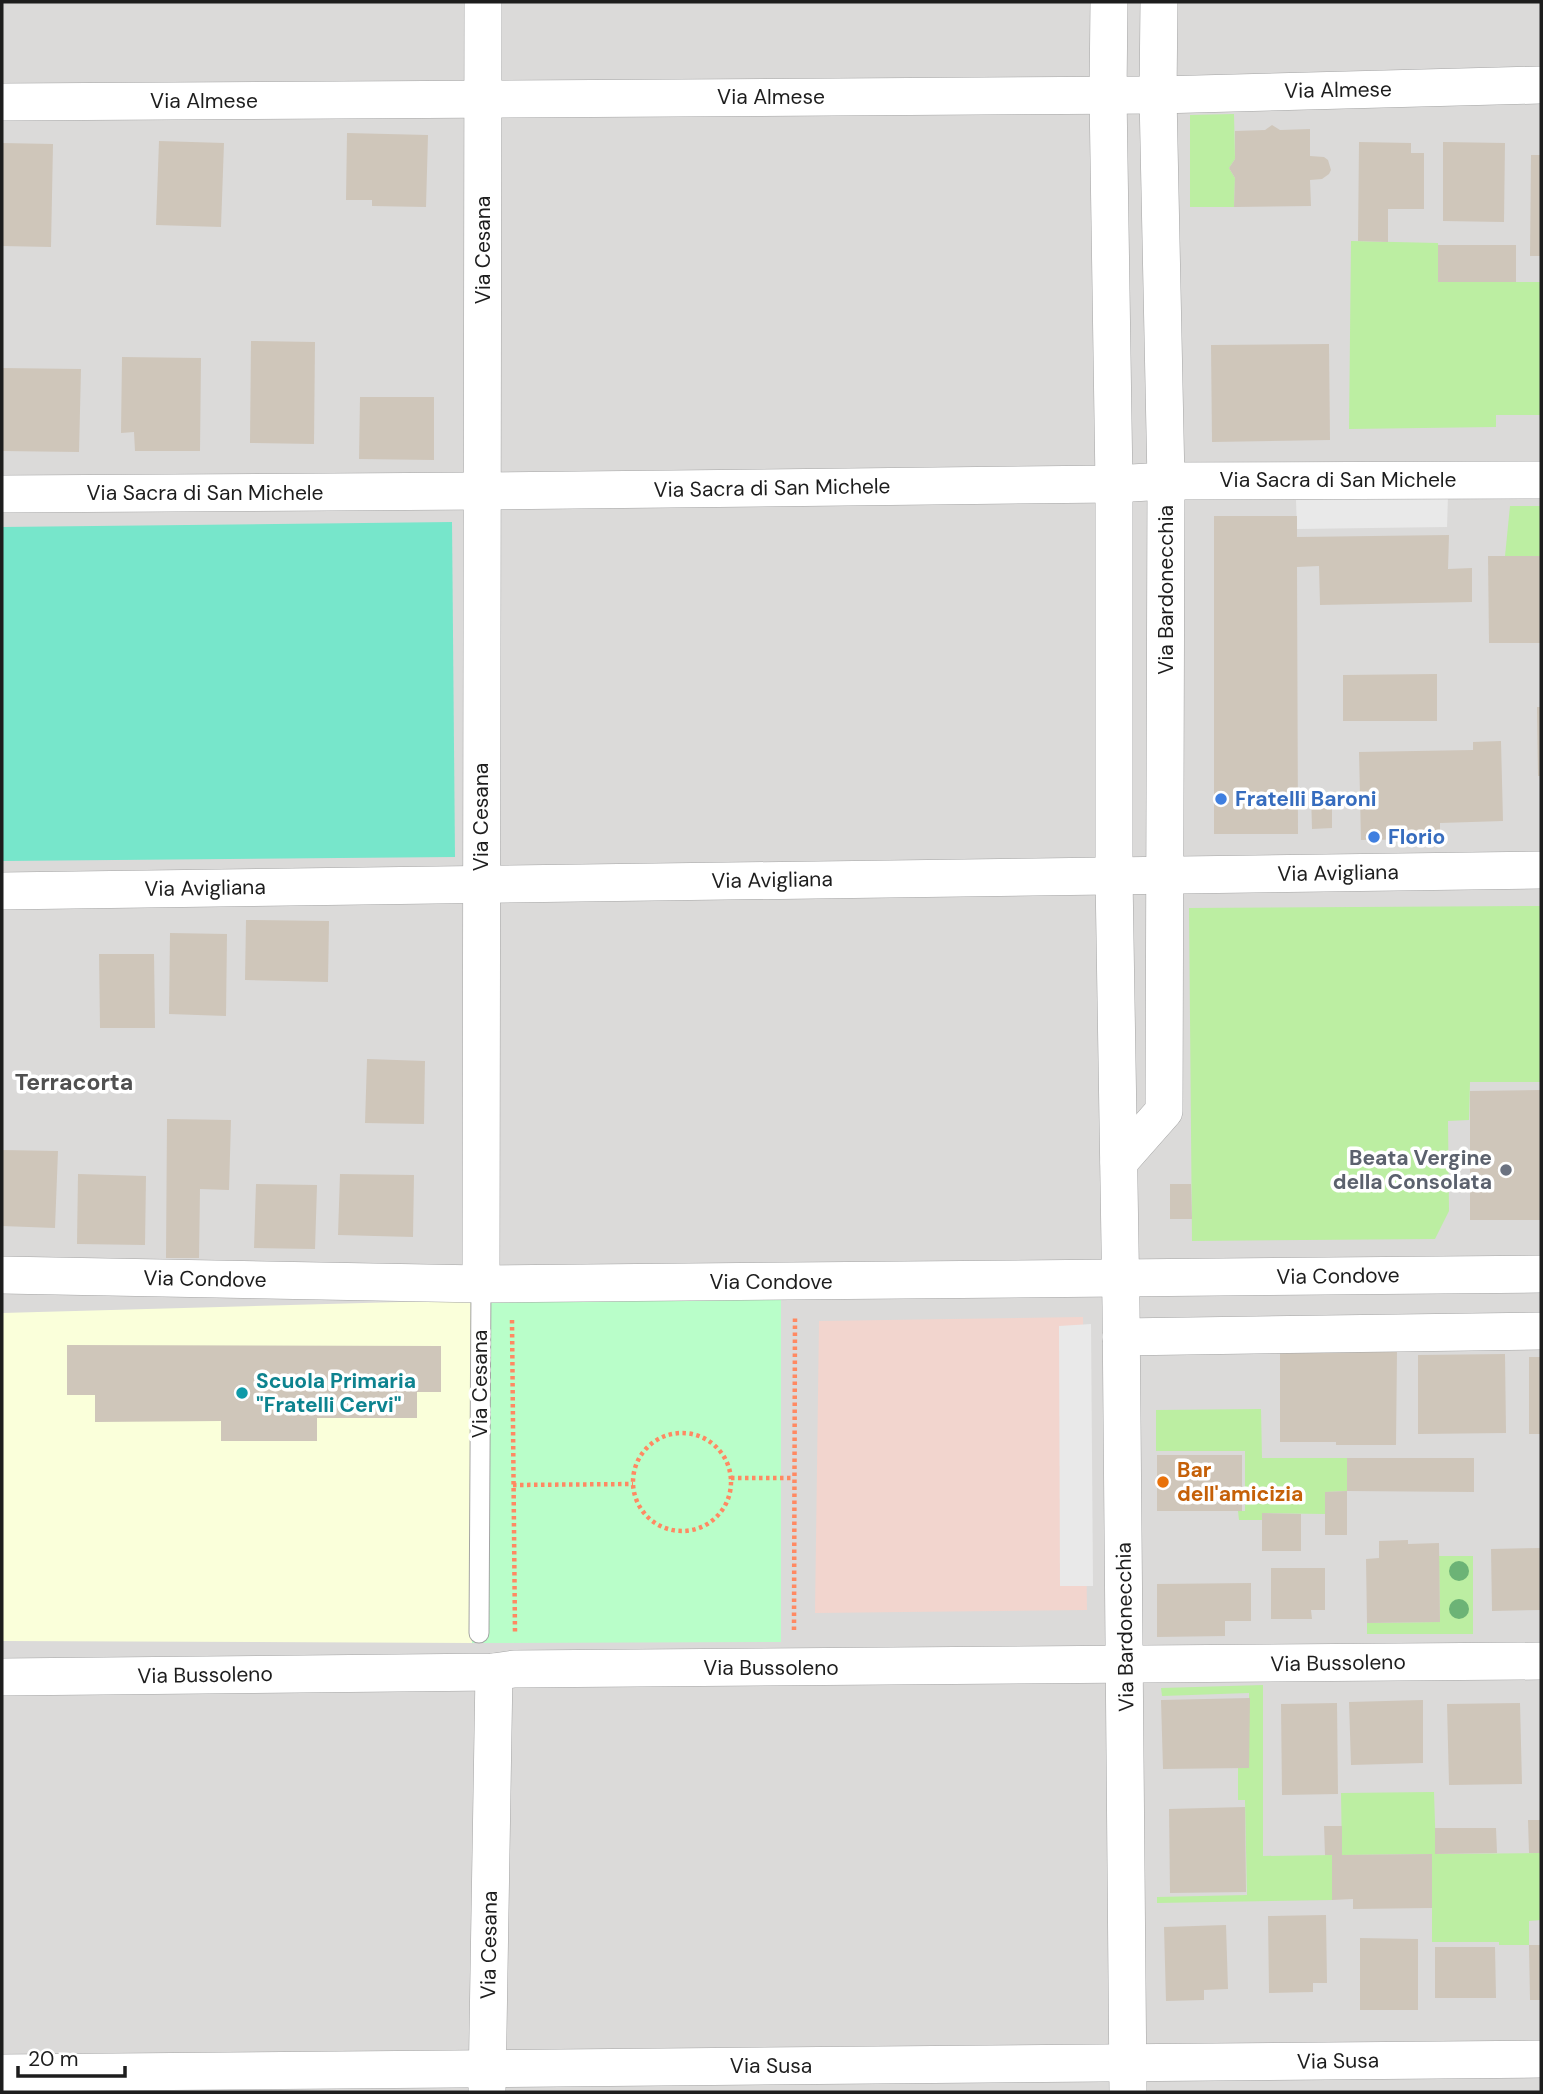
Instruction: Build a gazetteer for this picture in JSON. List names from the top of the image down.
{
  "streets": {
    "street": [
      "Via Almese",
      "Via Cesana",
      "Via Sacra di San Michele",
      "Via Bardonecchia",
      "Via Avigliana",
      "Via Condove",
      "Via Bussoleno",
      "Via Susa"
    ]
  },
  "crossings": [
    ["Via Almese", "Via Cesana"],
    ["Via Almese", "Via Bardonecchia"],
    ["Via Cesana", "Via Sacra di San Michele"],
    ["Via Cesana", "Via Avigliana"],
    ["Via Cesana", "Via Condove"],
    ["Via Cesana", "Via Bussoleno"],
    ["Via Cesana", "Via Susa"],
    ["Via Sacra di San Michele", "Via Bardonecchia"],
    ["Via Bardonecchia", "Via Avigliana"],
    ["Via Bardonecchia", "Via Condove"],
    ["Via Bardonecchia", "Via Bussoleno"],
    ["Via Bardonecchia", "Via Susa"]
  ],
  "districts": ["Terracorta"],
  "places": [
    "Fratelli Baroni",
    "Florio",
    "Beata Vergine della Consolata",
    "Scuola Primaria \"Fratelli Cervi\"",
    "Bar dell'amicizia"
  ],
  "scale_bar": "20 m"
}
